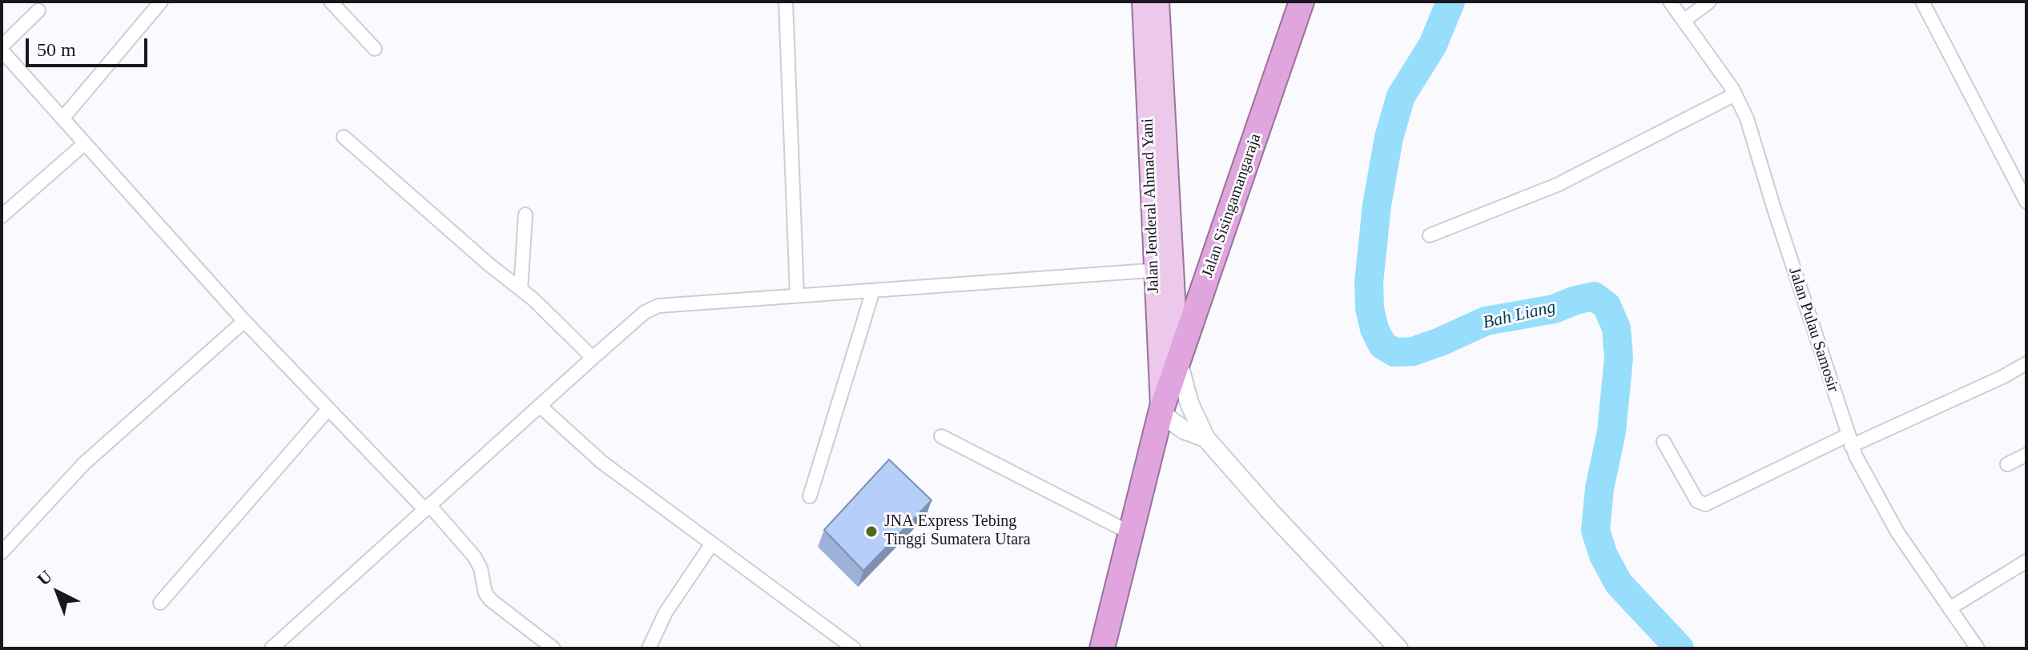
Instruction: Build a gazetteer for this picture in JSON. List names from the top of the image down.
{
  "streets": {
    "highway": ["Jalan Sisingamangaraja"],
    "main road": ["Jalan Jenderal Ahmad Yani"],
    "street": ["Jalan Pulau Samosir"]
  },
  "crossings": [
    ["Jalan Jenderal Ahmad Yani", "Jalan Sisingamangaraja"]
  ],
  "water": ["Bah Liang"],
  "places": ["JNA Express Tebing Tinggi Sumatera Utara"],
  "scale_bar": "50 m",
  "north": "top left"
}
